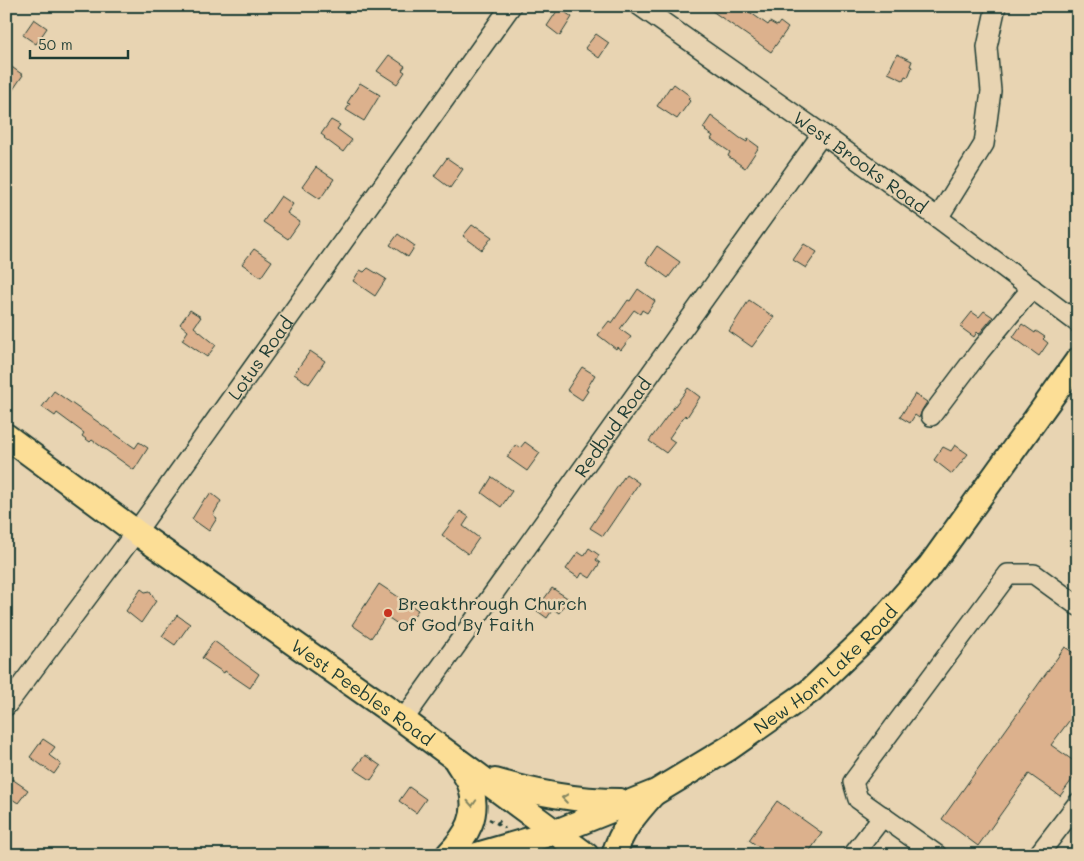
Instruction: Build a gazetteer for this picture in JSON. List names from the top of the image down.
{
  "streets": {
    "main road": ["New Horn Lake Road", "West Peebles Road"],
    "street": ["West Brooks Road", "Lotus Road", "Redbud Road"]
  },
  "crossings": [
    ["West Brooks Road", "Redbud Road"],
    ["Lotus Road", "West Peebles Road"],
    ["Redbud Road", "West Peebles Road"],
    ["New Horn Lake Road", "West Peebles Road"]
  ],
  "places": ["Breakthrough Church of God By Faith"],
  "scale_bar": "50 m"
}
